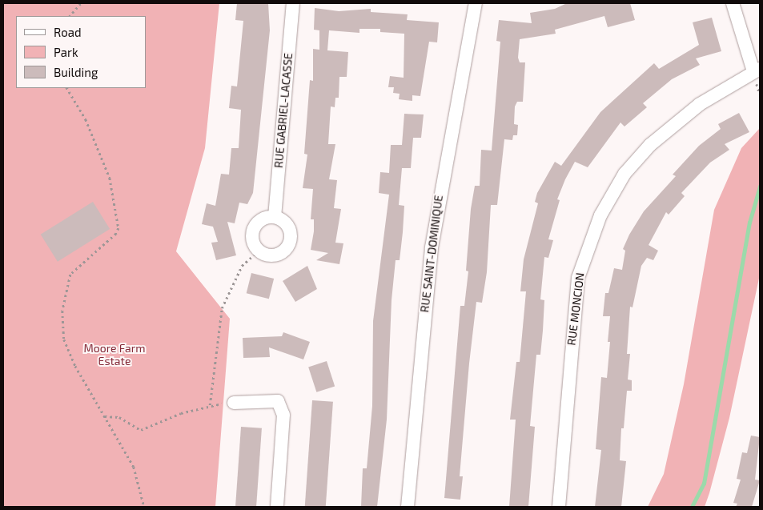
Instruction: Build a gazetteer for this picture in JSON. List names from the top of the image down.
{
  "streets": {
    "street": ["RUE GABRIEL-LACASSE", "RUE SAINT-DOMINIQUE", "RUE MONCION"]
  },
  "parks": ["Moore Farm Estate"],
  "legend": ["Road", "Park", "Building"]
}
